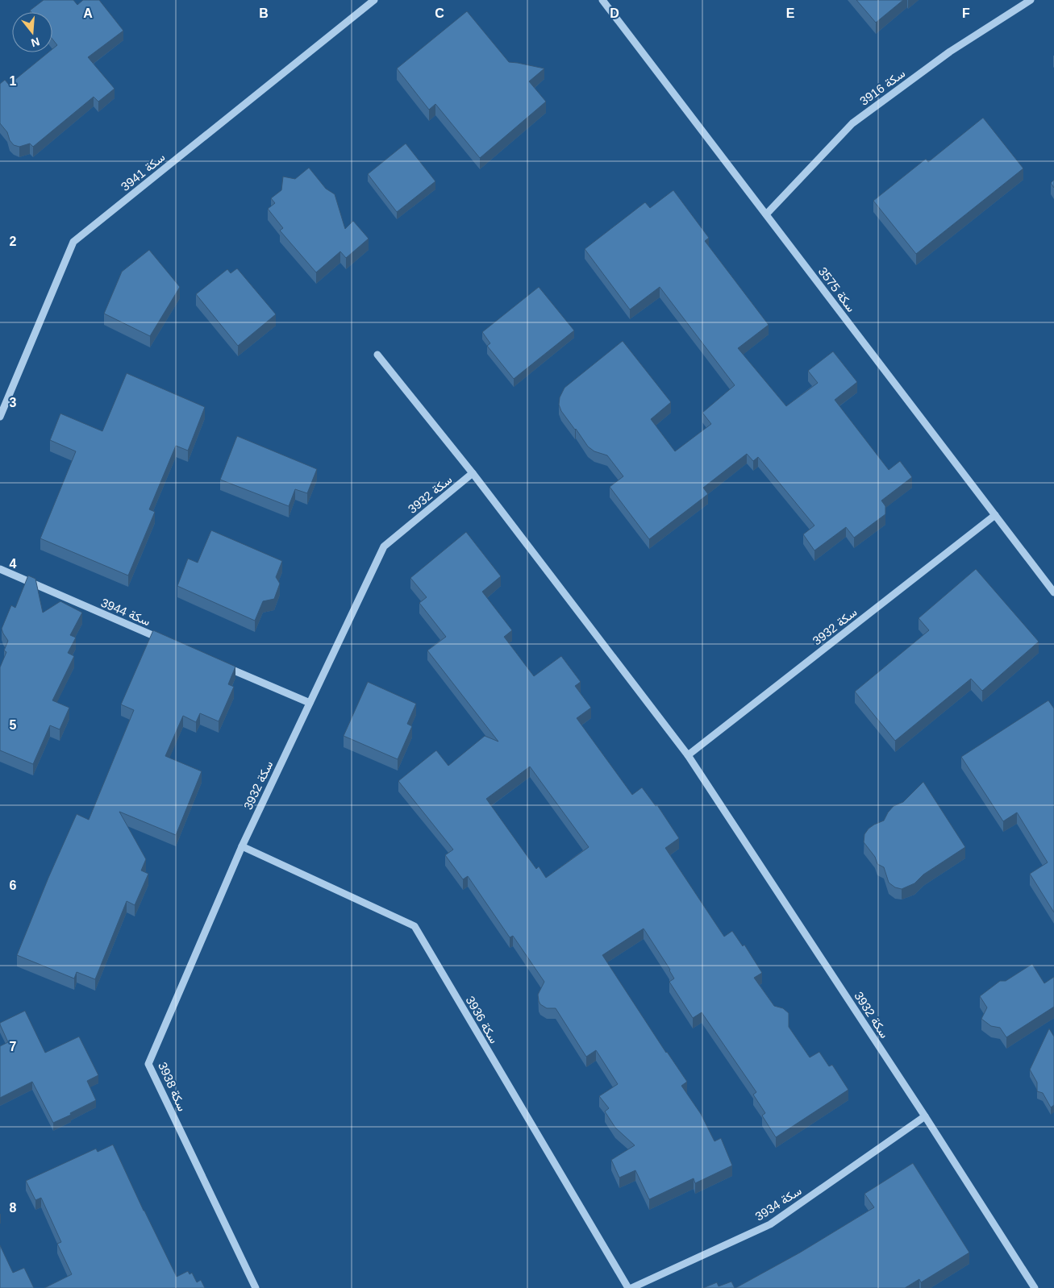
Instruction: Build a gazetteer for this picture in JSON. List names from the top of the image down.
{
  "streets": {
    "street": [
      "سكة 3916",
      "سكة 3941",
      "سكة 3575",
      "سكة 3932",
      "سكة 3944",
      "سكة 3936",
      "سكة 3938",
      "سكة 3934"
    ]
  },
  "crossings": [
    ["سكة 3916", "سكة 3575"],
    ["سكة 3575", "سكة 3932"],
    ["سكة 3932", "سكة 3936"],
    ["سكة 3932", "سكة 3938"],
    ["سكة 3932", "سكة 3934"],
    ["سكة 3936", "سكة 3938"]
  ],
  "north": "bottom",
  "grid": {
    "columns": [
      "A",
      "B",
      "C",
      "D",
      "E",
      "F"
    ],
    "rows": [
      "1",
      "2",
      "3",
      "4",
      "5",
      "6",
      "7",
      "8"
    ]
  }
}
